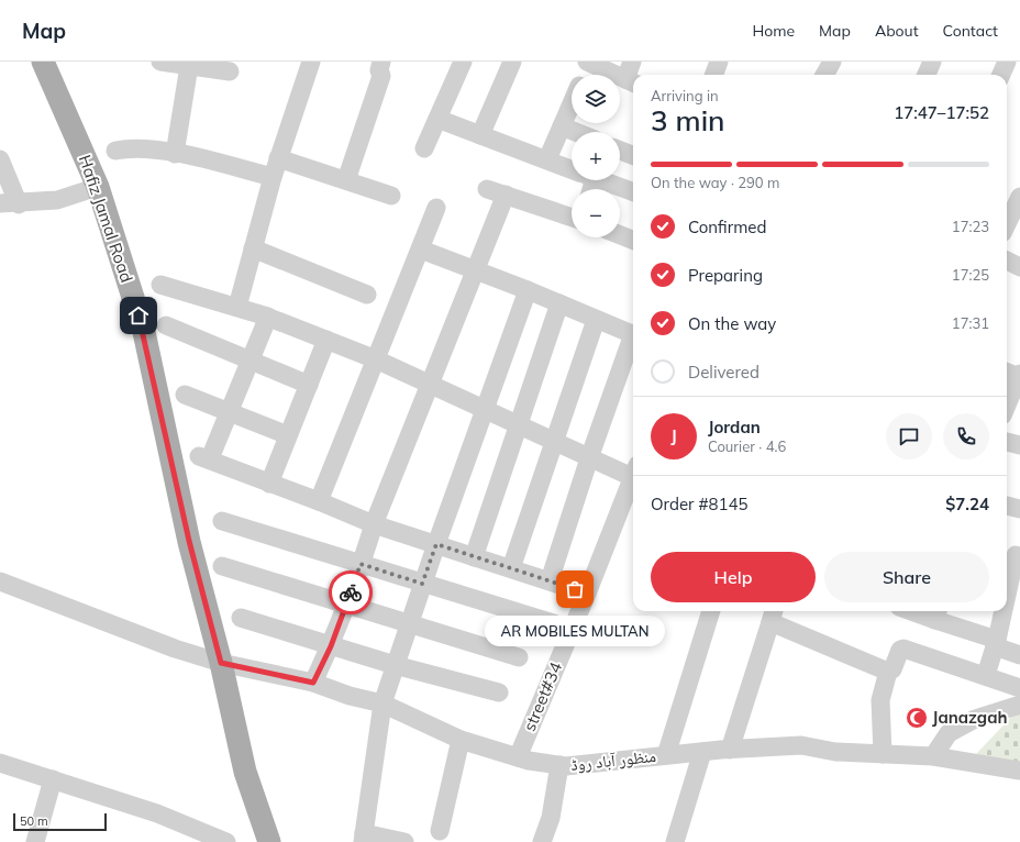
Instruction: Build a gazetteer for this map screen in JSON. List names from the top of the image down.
{
  "streets": {
    "main road": ["Hafiz Jamal Road"],
    "street": ["street#34", "منظور آباد روڈ"]
  },
  "crossings": [
    ["Hafiz Jamal Road", "منظور آباد روڈ"],
    ["street#34", "منظور آباد روڈ"]
  ],
  "places": {
    "other": ["AR MOBILES MULTAN"],
    "mosque": ["Janazgah"]
  },
  "scale_bar": "50 m",
  "page": {
    "header": "Map",
    "nav": [
      "Home",
      "Map",
      "About",
      "Contact"
    ],
    "map_buttons": ["+", "−"],
    "heading": ["3 min", "Arriving in", "17:47–17:52"],
    "panel": [
      "Jordan",
      "Courier · 4.6",
      "Order #8145",
      "$7.24"
    ],
    "bar": "On the way · 290 m",
    "list": [
      ["Confirmed", "17:23"],
      ["Preparing", "17:25"],
      ["On the way", "17:31"],
      "Delivered"
    ],
    "round": "J",
    "buttons": ["Help", "Share"],
    "bubble": "AR MOBILES MULTAN",
    "scale": "50 m"
  }
}
